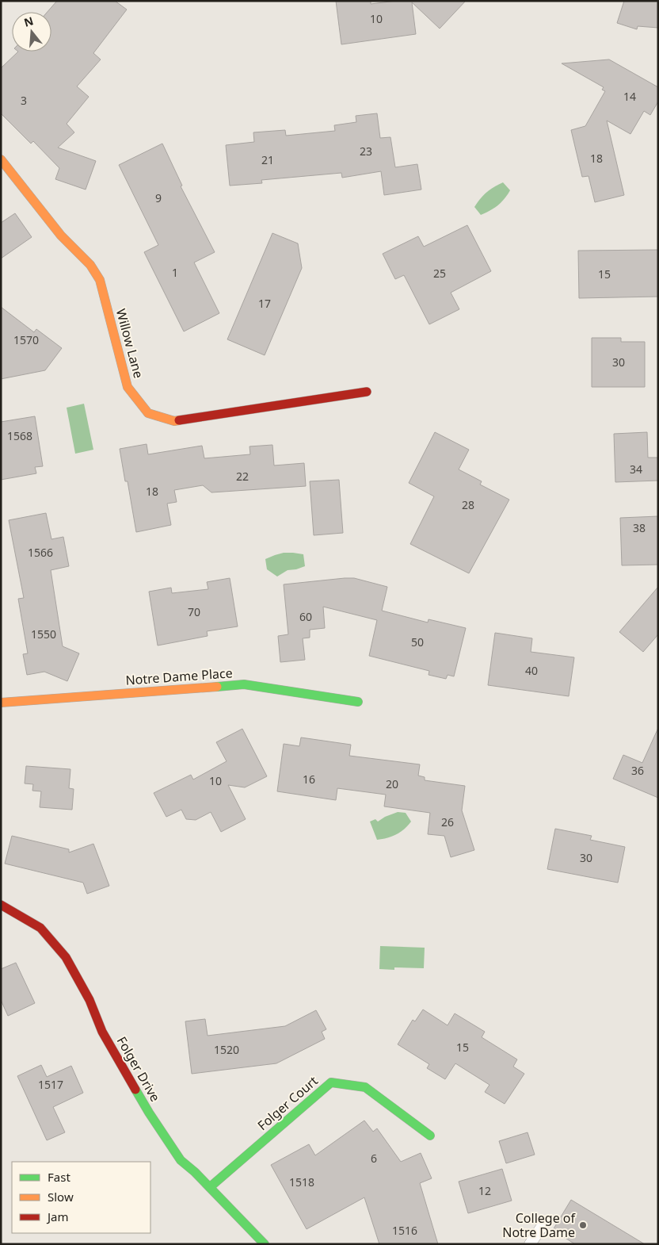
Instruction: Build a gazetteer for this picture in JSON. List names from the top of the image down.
{
  "streets": {
    "street": [
      "Willow Lane",
      "Notre Dame Place",
      "Folger Drive",
      "Folger Court"
    ]
  },
  "crossings": [
    ["Folger Drive", "Folger Court"]
  ],
  "places": ["College of Notre Dame"],
  "house_numbers": [
    "10",
    "14",
    "3",
    "23",
    "18",
    "21",
    "9",
    "1",
    "25",
    "15",
    "17",
    "1570",
    "30",
    "1568",
    "34",
    "22",
    "18",
    "28",
    "38",
    "1566",
    "70",
    "60",
    "1550",
    "50",
    "40",
    "36",
    "16",
    "10",
    "20",
    "26",
    "30",
    "15",
    "1520",
    "1517",
    "6",
    "1518",
    "12",
    "1516"
  ],
  "legend": ["Fast", "Slow", "Jam"],
  "north": "top"
}
